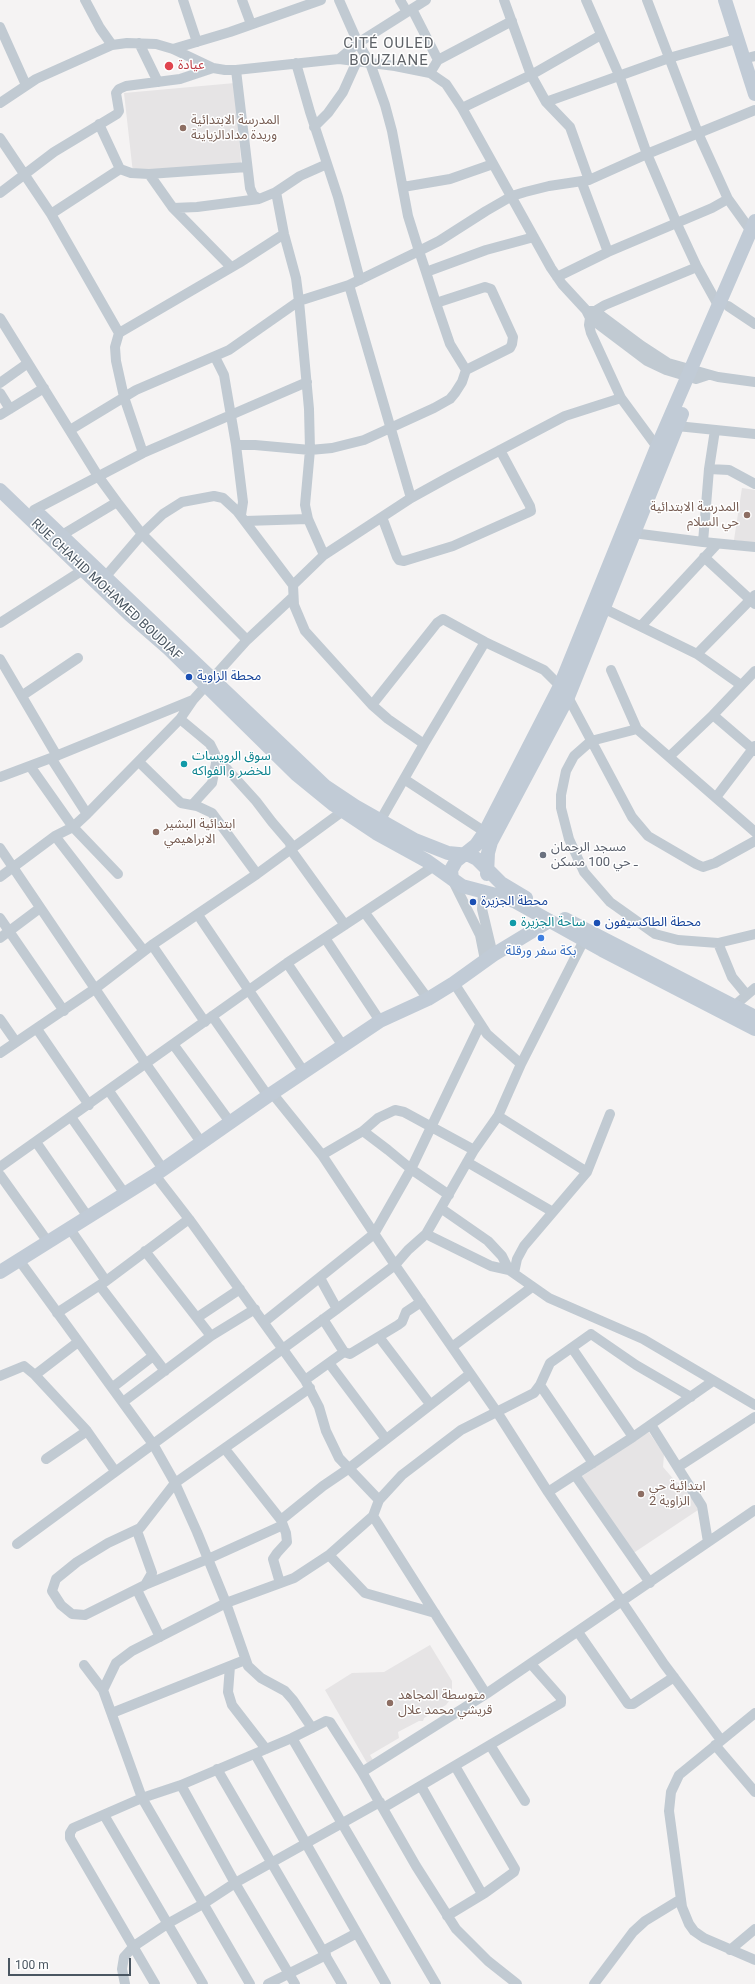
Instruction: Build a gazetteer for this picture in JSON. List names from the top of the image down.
{
  "streets": {
    "street": ["RUE CHAHID MOHAMED BOUDIAF"]
  },
  "districts": ["CITÉ OULED BOUZIANE"],
  "places": [
    "عيادة",
    "المدرسة الابتدائية وريدة مدادالزياينة",
    "المدرسة الابتدائية حي السلام",
    "محطة الزاوية",
    "سوق الرويسات للخضر و الفواكه",
    "ابتدائية البشير الابراهيمي",
    "مسجد الرحمان ـ حي 100 مسكن",
    "محطة الجزيرة",
    "ساحة الجزيرة",
    "محطة الطاكسيفون",
    "بكة سفر ورقلة",
    "ابتدائية حي الزاوية 2",
    "متوسطة المجاهد قريشي محمد علال"
  ],
  "scale_bar": "100 m"
}
